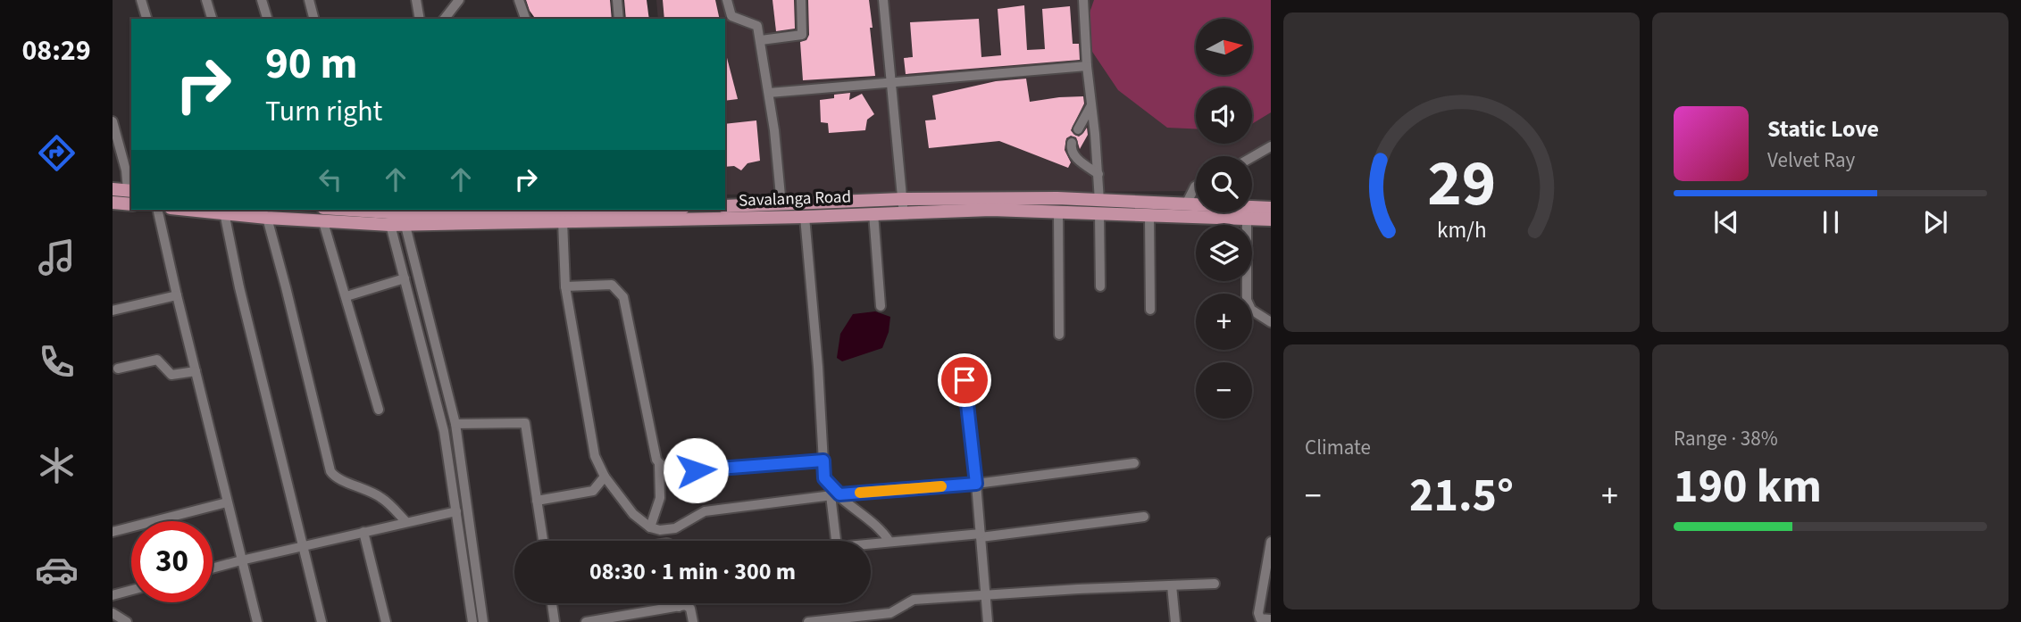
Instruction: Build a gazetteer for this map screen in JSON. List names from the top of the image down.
{
  "streets": {
    "main road": ["Savalanga Road"]
  },
  "north": "right",
  "page": {
    "tabs": "08:29",
    "map_buttons": ["+", "−"],
    "turn": ["90 m", "Turn right"],
    "song": ["Static Love", "Velvet Ray"],
    "tile": [
      "Climate",
      ["Range · 38%", "190 km"]
    ],
    "heat": ["−", "21.5°", "+"],
    "limit": "30",
    "trip": "08:30 · 1 min · 300 m",
    "gauge": ["29", "km/h"]
  }
}
